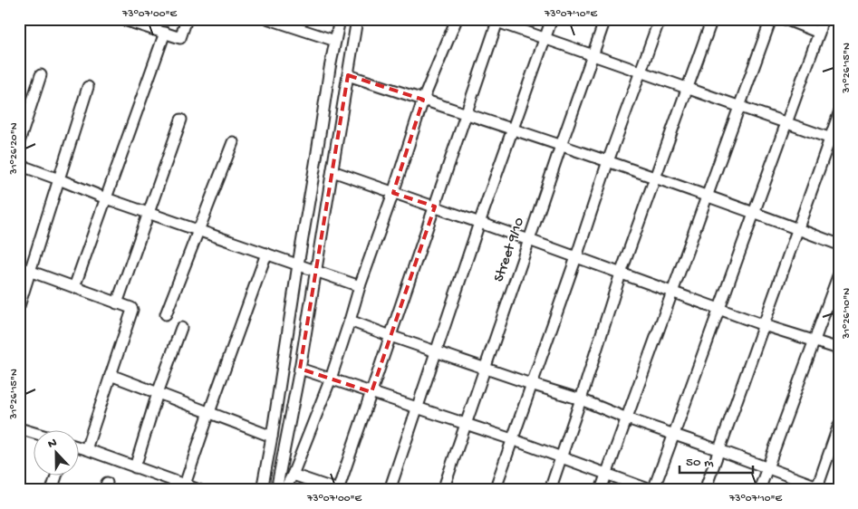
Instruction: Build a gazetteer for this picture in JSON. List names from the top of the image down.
{
  "streets": {
    "street": ["Street 9/10"]
  },
  "scale_bar": "50 m",
  "north": "top",
  "coordinates": [
    "73°07'00\"E",
    "73°07'10\"E",
    "31°26'15\"N",
    "31°26'20\"N",
    "31°26'10\"N"
  ]
}
